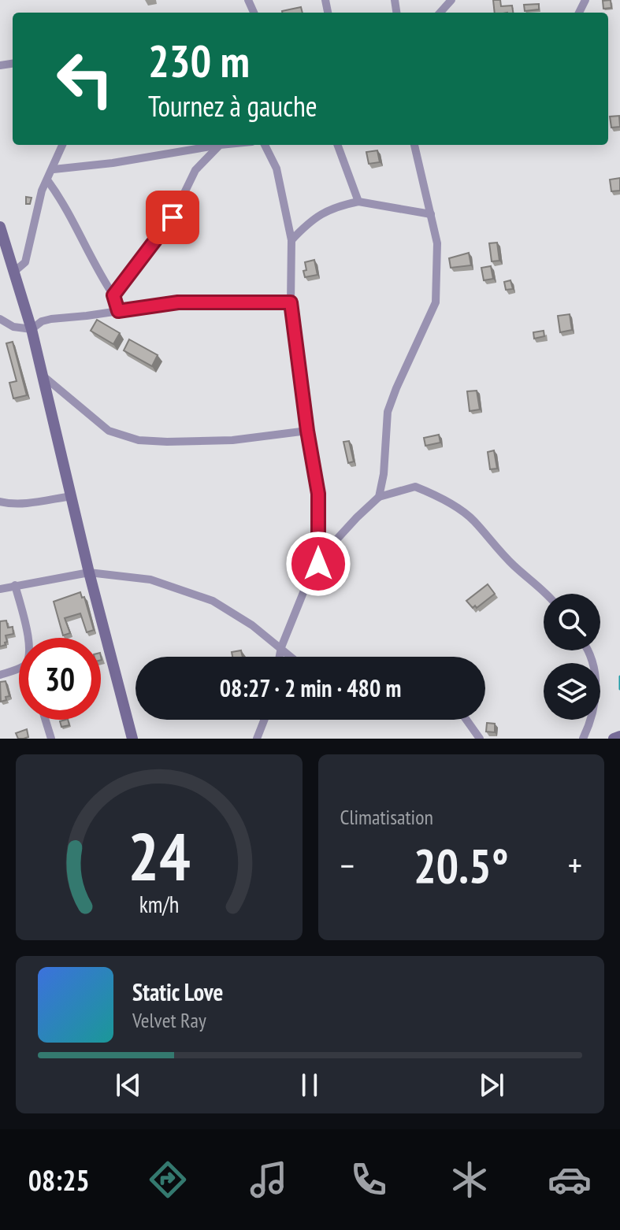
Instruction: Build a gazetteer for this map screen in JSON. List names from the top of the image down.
{
  "page": {
    "turn": ["230 m", "Tournez à gauche"],
    "limit": "30",
    "trip": "08:27 · 2 min · 480 m",
    "tile": "Climatisation",
    "heat": ["−", "20.5°", "+"],
    "song": ["Static Love", "Velvet Ray"],
    "tabs": "08:25",
    "gauge": ["24", "km/h"]
  }
}
